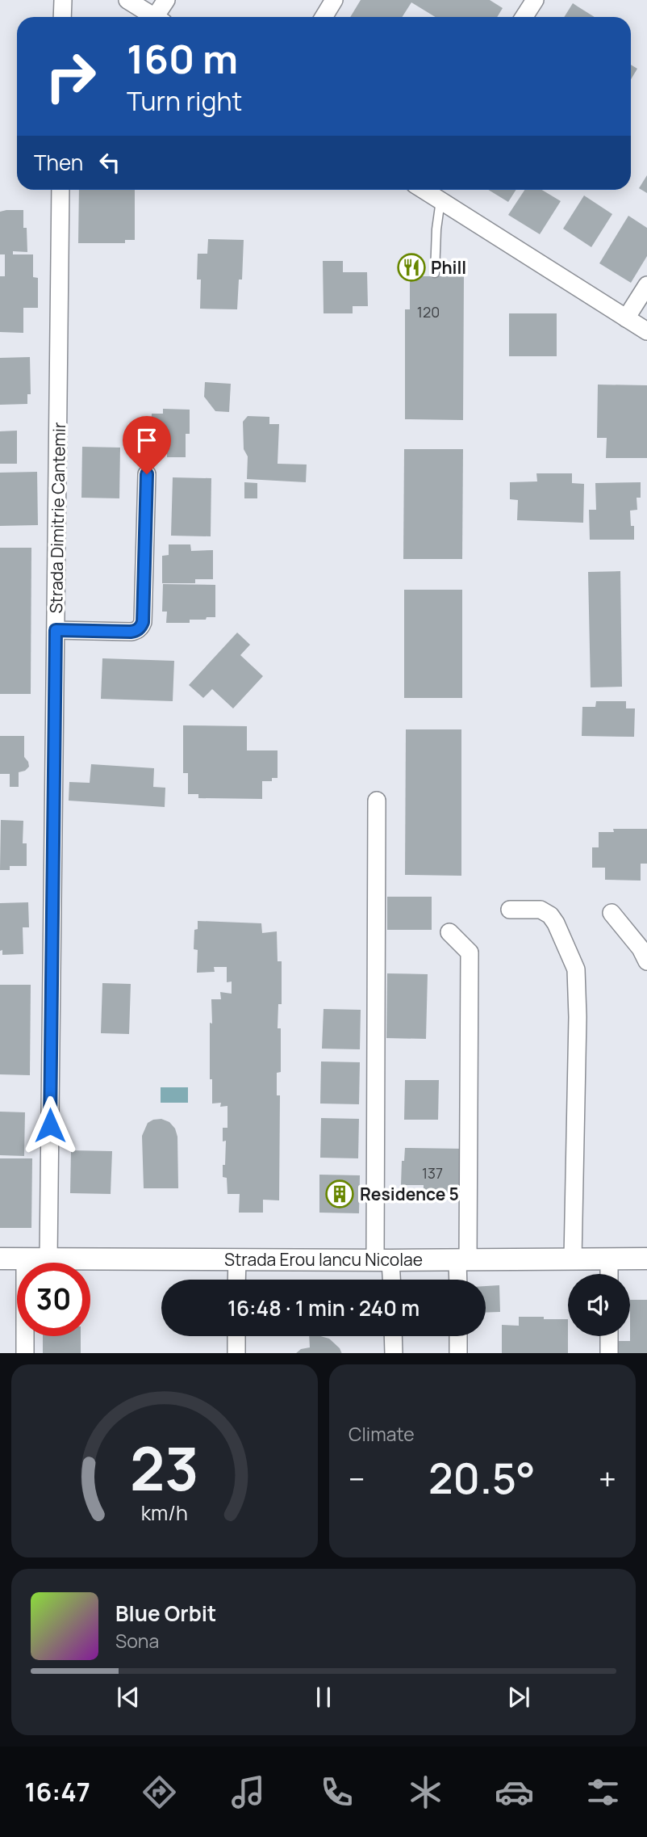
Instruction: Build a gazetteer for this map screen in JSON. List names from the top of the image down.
{
  "streets": {
    "street": ["Strada Dimitrie Cantemir", "Strada Erou Iancu Nicolae"]
  },
  "crossings": [
    ["Strada Dimitrie Cantemir", "Strada Erou Iancu Nicolae"]
  ],
  "places": {
    "restaurant": ["Phill"],
    "building": ["Residence 5"]
  },
  "house_numbers": ["120", "137"],
  "page": {
    "turn": ["160 m", "Turn right"],
    "then": "Then",
    "limit": "30",
    "trip": "16:48 · 1 min · 240 m",
    "tile": "Climate",
    "heat": ["−", "20.5°", "+"],
    "song": ["Blue Orbit", "Sona"],
    "tabs": "16:47",
    "gauge": ["23", "km/h"]
  }
}
